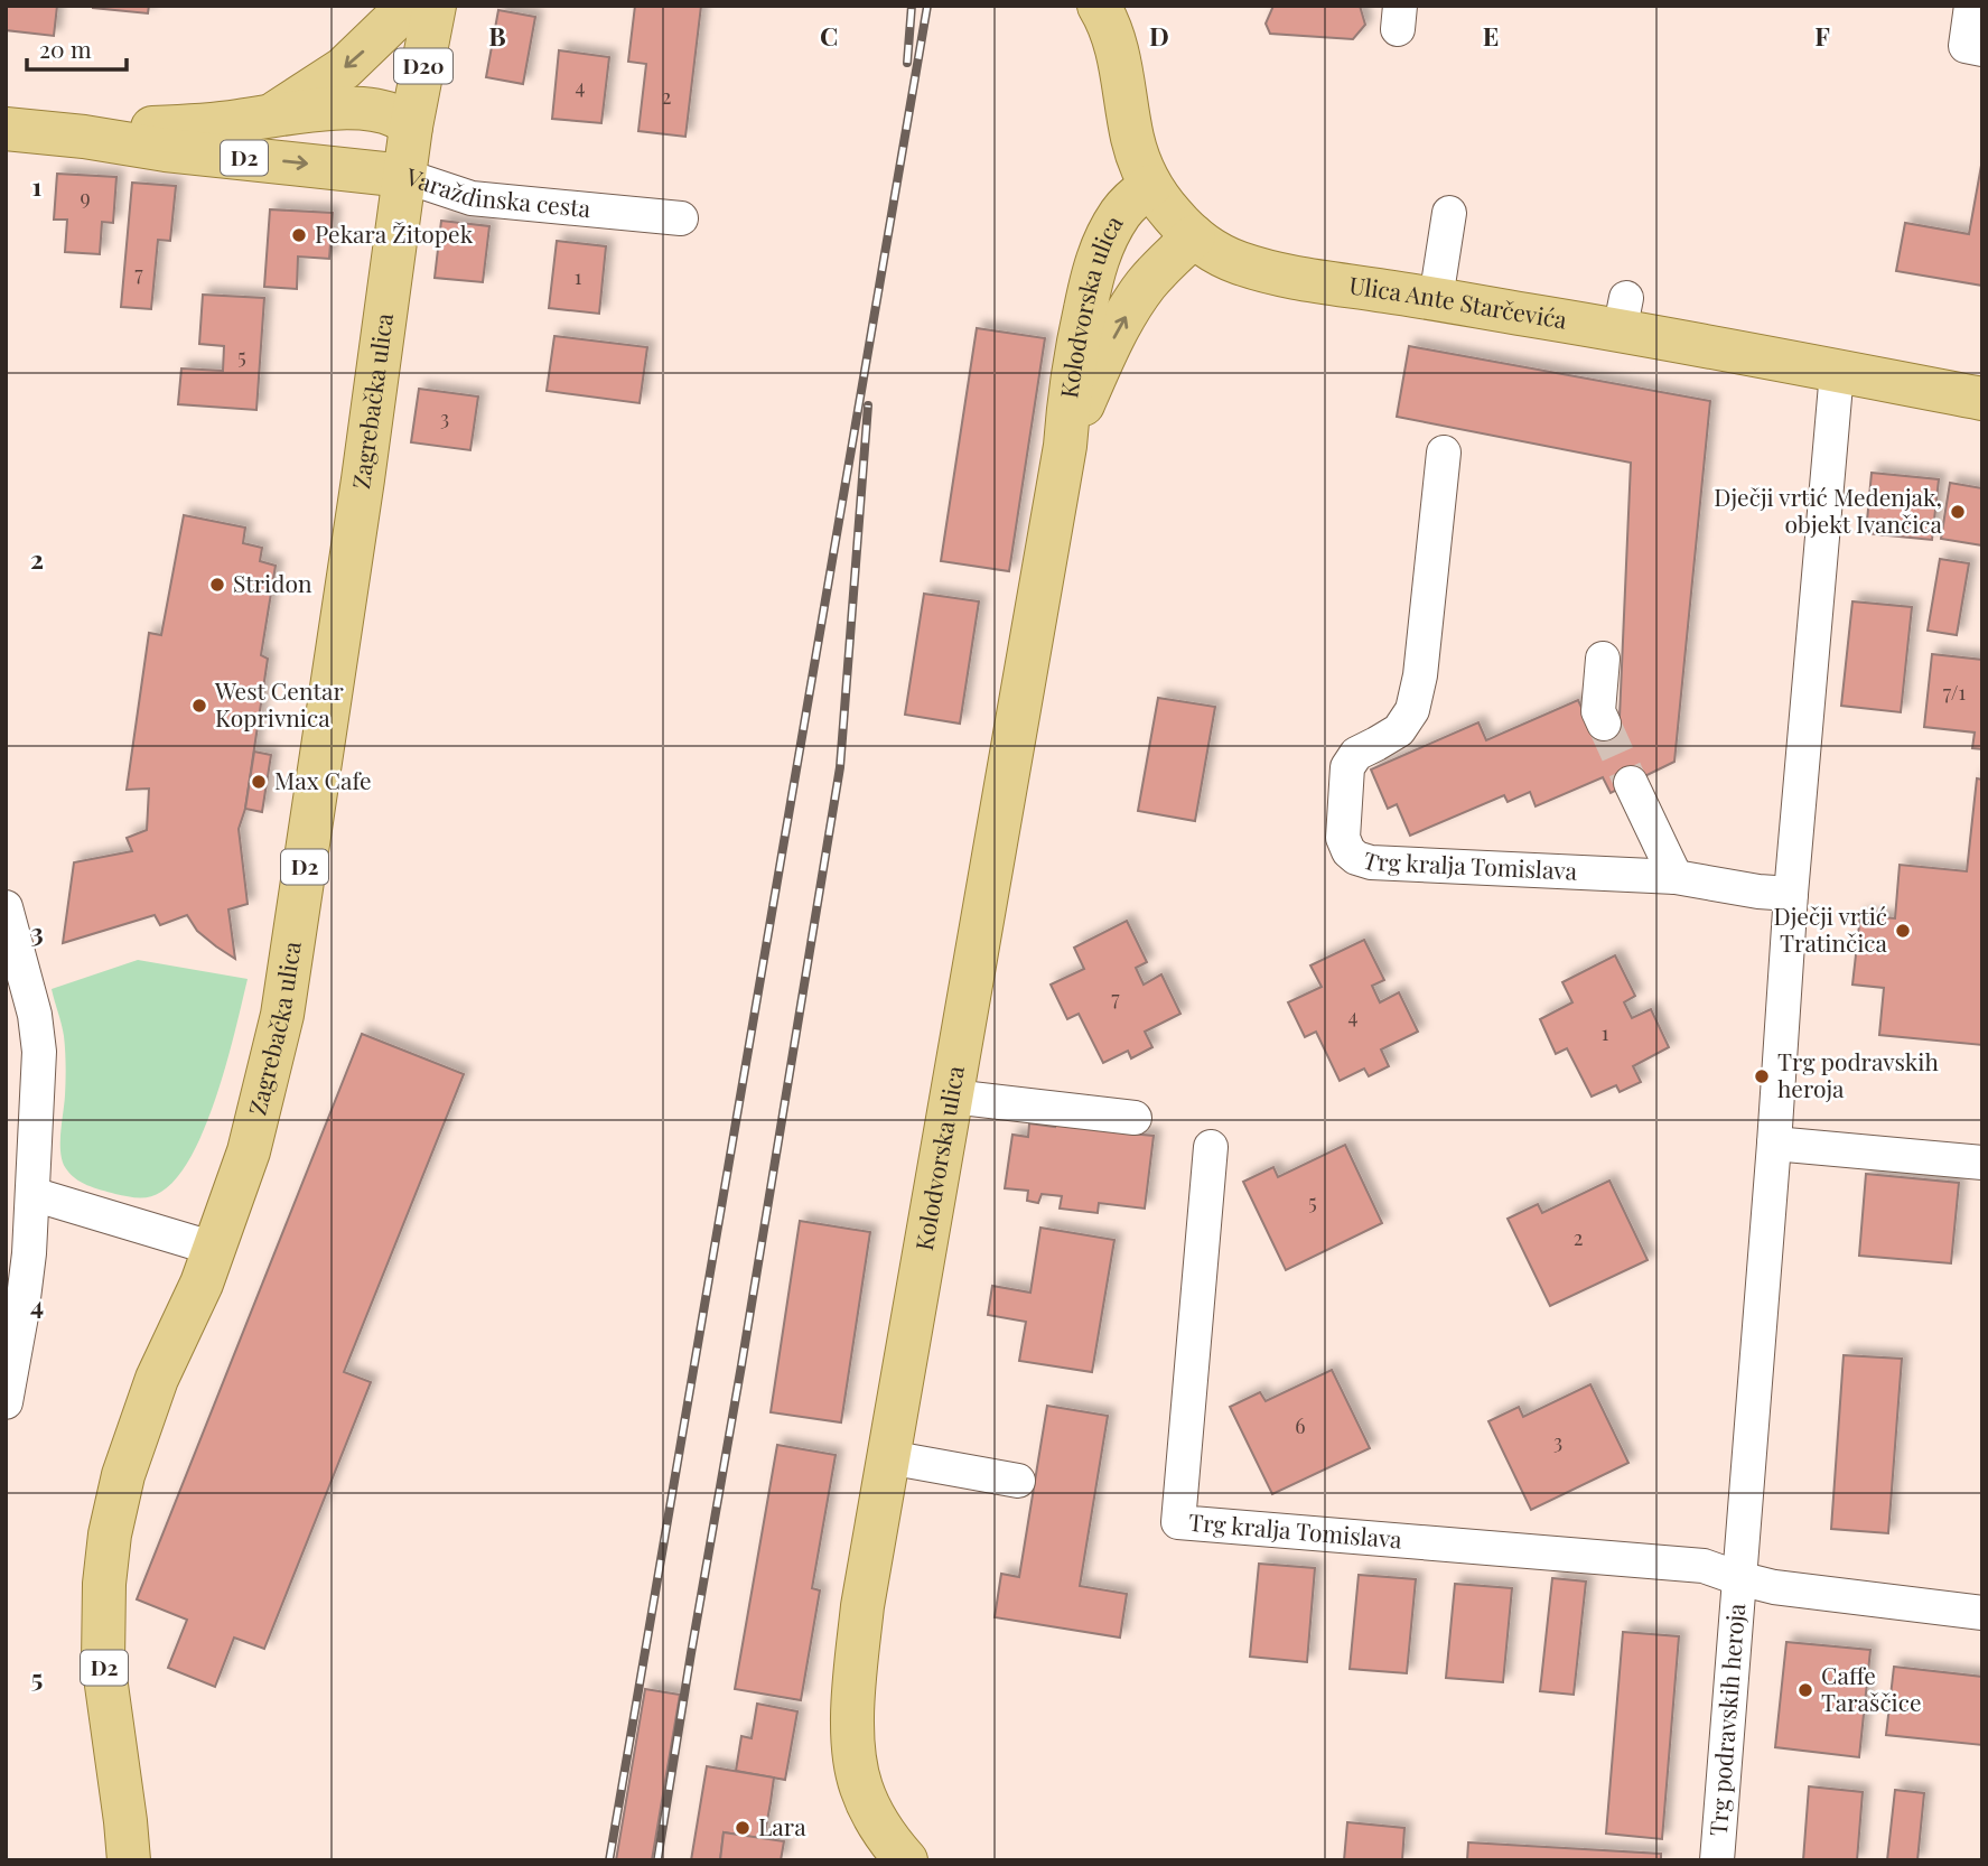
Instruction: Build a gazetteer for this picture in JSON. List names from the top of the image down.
{
  "streets": {
    "main road": [
      "D20",
      "D2",
      "Varaždinska cesta",
      "Ulica Ante Starčevića",
      "Kolodvorska ulica",
      "Zagrebačka ulica"
    ],
    "street": ["Trg kralja Tomislava", "Trg podravskih heroja"]
  },
  "crossings": [
    ["D20", "D2"],
    ["D20", "Varaždinska cesta"],
    ["D2", "Varaždinska cesta"],
    ["D2", "Zagrebačka ulica"],
    ["Varaždinska cesta", "Zagrebačka ulica"],
    ["Ulica Ante Starčevića", "Kolodvorska ulica"],
    ["Ulica Ante Starčevića", "Trg podravskih heroja"],
    ["Trg kralja Tomislava", "Trg podravskih heroja"]
  ],
  "places": [
    "Pekara Žitopek",
    "Dječji vrtić Medenjak, objekt Ivančica",
    "Stridon",
    "West Centar Koprivnica",
    "Max Cafe",
    "Dječji vrtić Tratinčica",
    "Trg podravskih heroja",
    "Caffe Taraščice",
    "Lara"
  ],
  "house_numbers": [
    "4",
    "2",
    "9",
    "7",
    "1",
    "5",
    "3",
    "7/1",
    "7",
    "4",
    "1",
    "5",
    "2",
    "6",
    "3"
  ],
  "scale_bar": "20 m",
  "grid": {
    "columns": [
      "B",
      "C",
      "D",
      "E",
      "F"
    ],
    "rows": [
      "1",
      "2",
      "3",
      "4",
      "5"
    ]
  }
}
